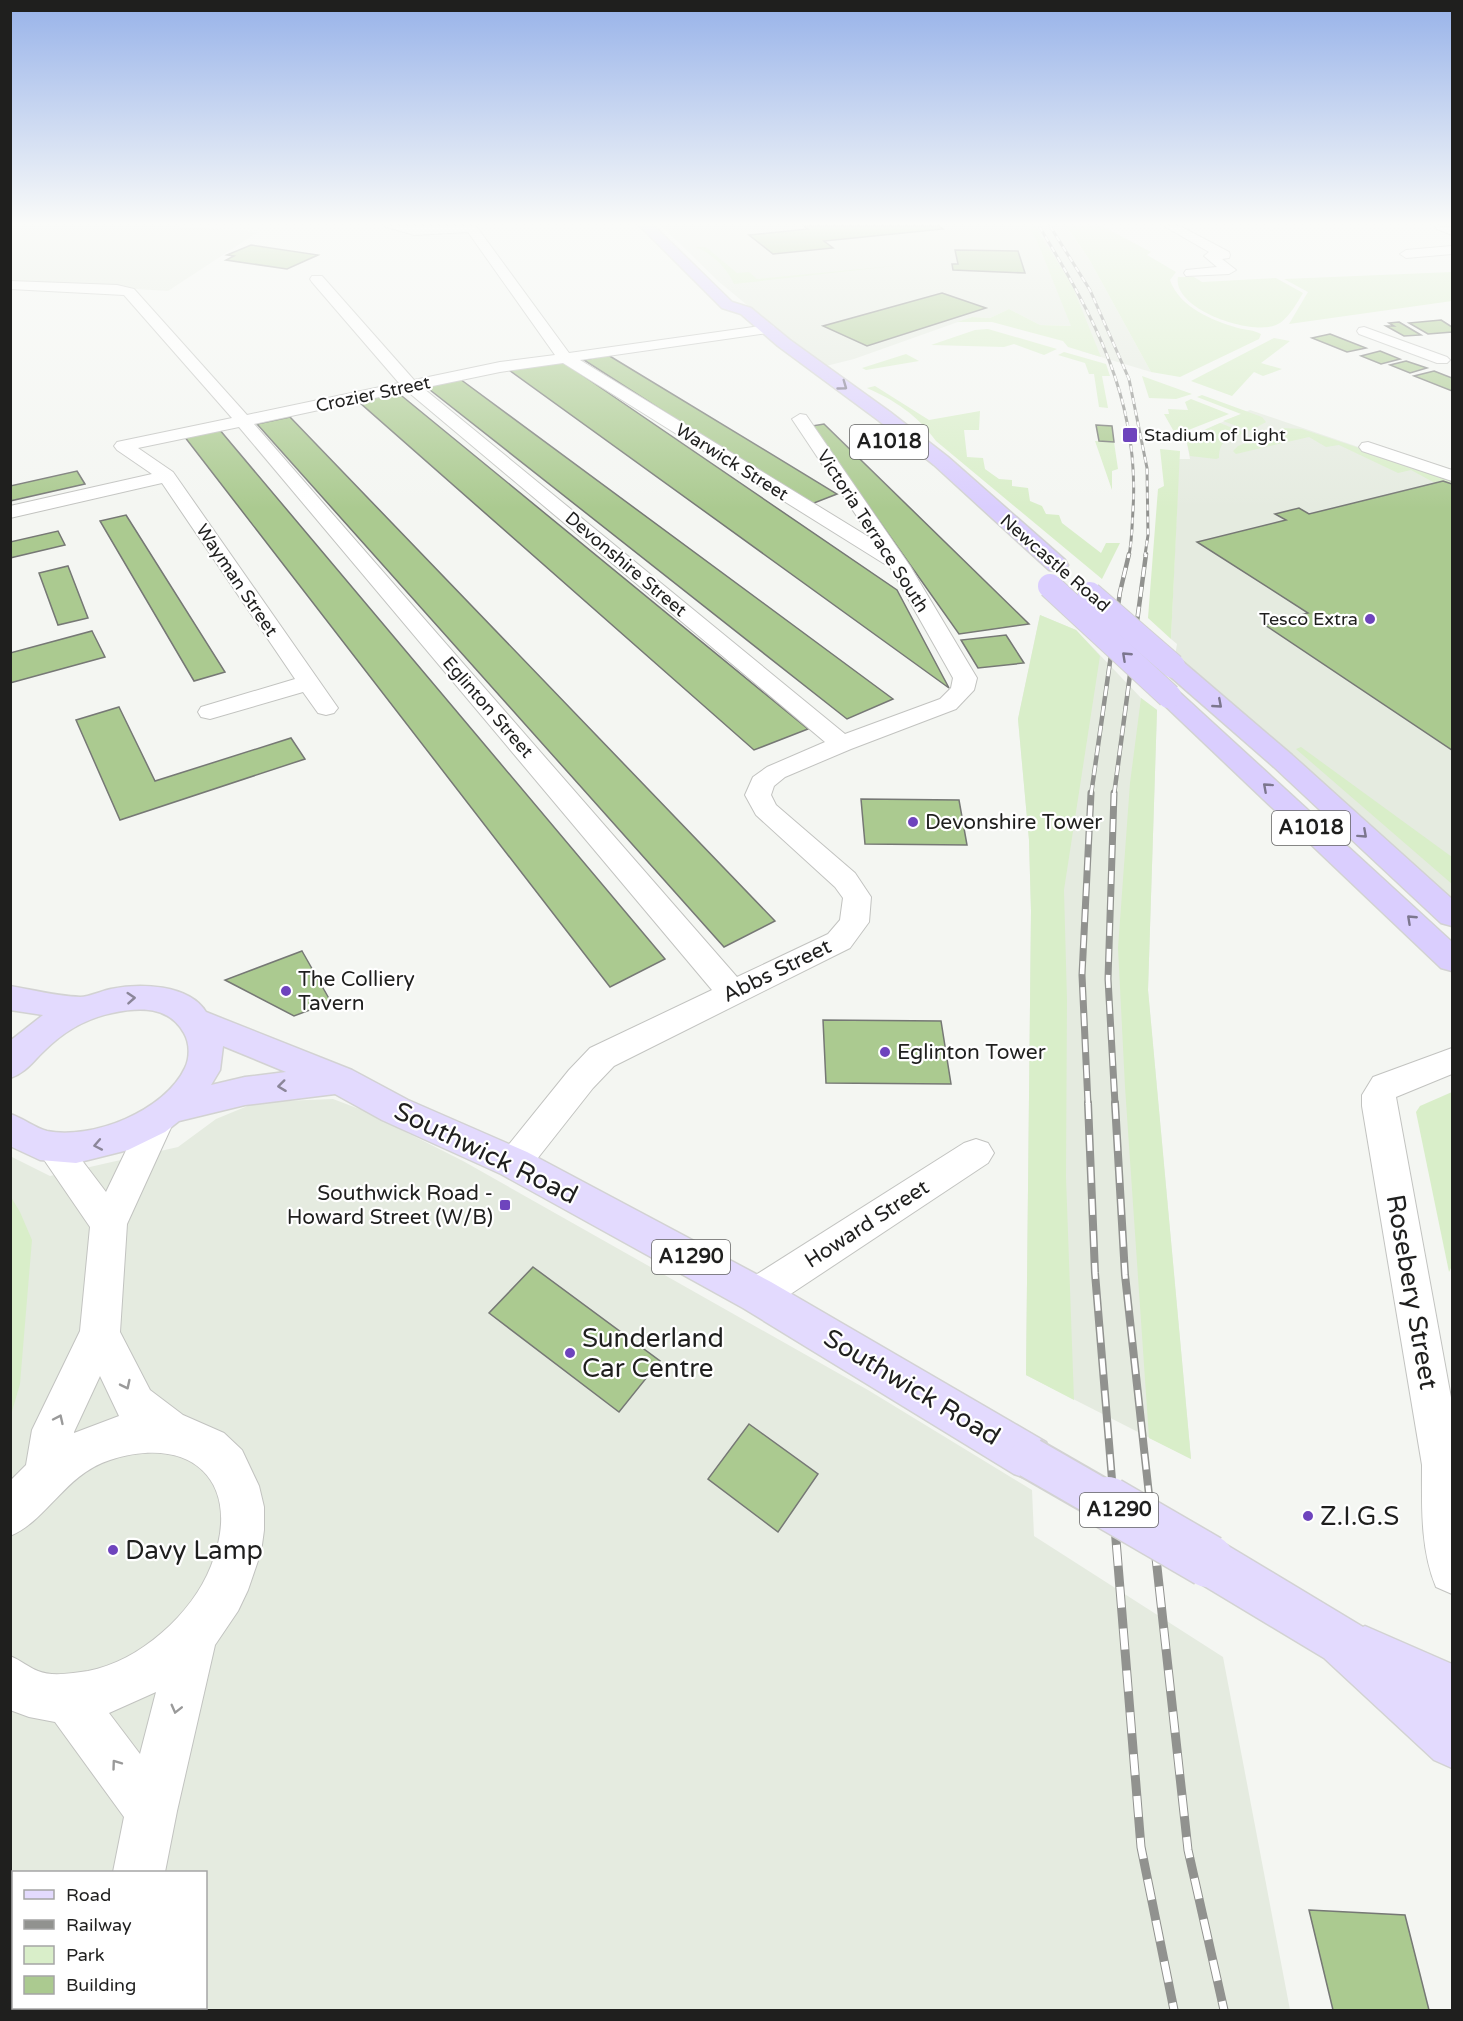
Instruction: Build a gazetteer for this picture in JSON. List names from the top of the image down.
{
  "streets": {
    "highway": ["A1018", "Newcastle Road"],
    "main road": ["Southwick Road", "A1290"],
    "street": [
      "Crozier Street",
      "Warwick Street",
      "Victoria Terrace South",
      "Devonshire Street",
      "Wayman Street",
      "Eglinton Street",
      "Abbs Street",
      "Howard Street",
      "Rosebery Street"
    ]
  },
  "crossings": [
    ["Crozier Street", "A1018"],
    ["Crozier Street", "Warwick Street"],
    ["Crozier Street", "Newcastle Road"],
    ["Crozier Street", "Devonshire Street"],
    ["Crozier Street", "Wayman Street"],
    ["Crozier Street", "Eglinton Street"],
    ["A1018", "Newcastle Road"],
    ["Warwick Street", "Victoria Terrace South"],
    ["Victoria Terrace South", "Abbs Street"],
    ["Devonshire Street", "Abbs Street"],
    ["Eglinton Street", "Abbs Street"],
    ["Abbs Street", "Southwick Road"],
    ["Southwick Road", "Howard Street"],
    ["Southwick Road", "A1290"]
  ],
  "places": {
    "transit": ["Stadium of Light", "Southwick Road - Howard Street (W/B)"],
    "other": [
      "Tesco Extra",
      "Devonshire Tower",
      "The Colliery Tavern",
      "Eglinton Tower",
      "Sunderland Car Centre",
      "Z.I.G.S",
      "Davy Lamp"
    ]
  },
  "legend": [
    "Road",
    "Railway",
    "Park",
    "Building"
  ]
}
